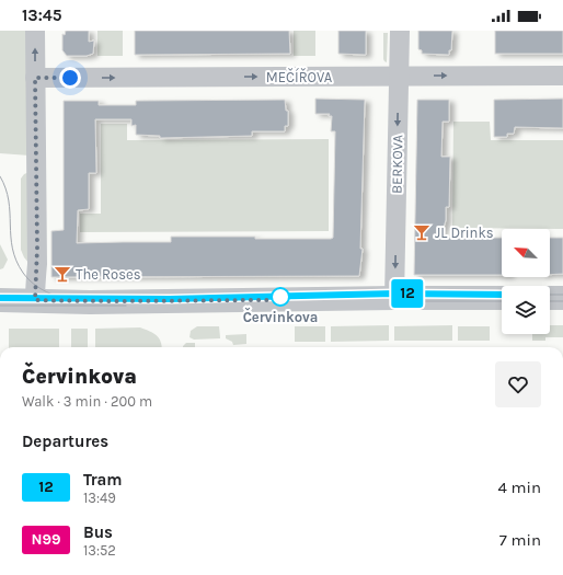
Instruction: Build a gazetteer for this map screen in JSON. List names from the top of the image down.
{
  "streets": {
    "street": ["MEČÍŘOVA", "BERKOVA"]
  },
  "crossings": [
    ["MEČÍŘOVA", "BERKOVA"]
  ],
  "one_way": ["MEČÍŘOVA", "BERKOVA"],
  "places": {
    "bar": ["JL Drinks", "The Roses"],
    "other": ["Červinkova"]
  },
  "lines": ["tram line 12"],
  "north": "top left",
  "page": {
    "status": "13:45",
    "on_map": "12",
    "heading": [
      ["Červinkova", "Walk · 3 min · 200 m"],
      "Departures"
    ],
    "list": [
      {
        "mark": "12",
        "name": "Tram",
        "note": "13:49",
        "value": "4 min"
      },
      {
        "mark": "N99",
        "name": "Bus",
        "note": "13:52",
        "value": "7 min"
      }
    ]
  }
}
